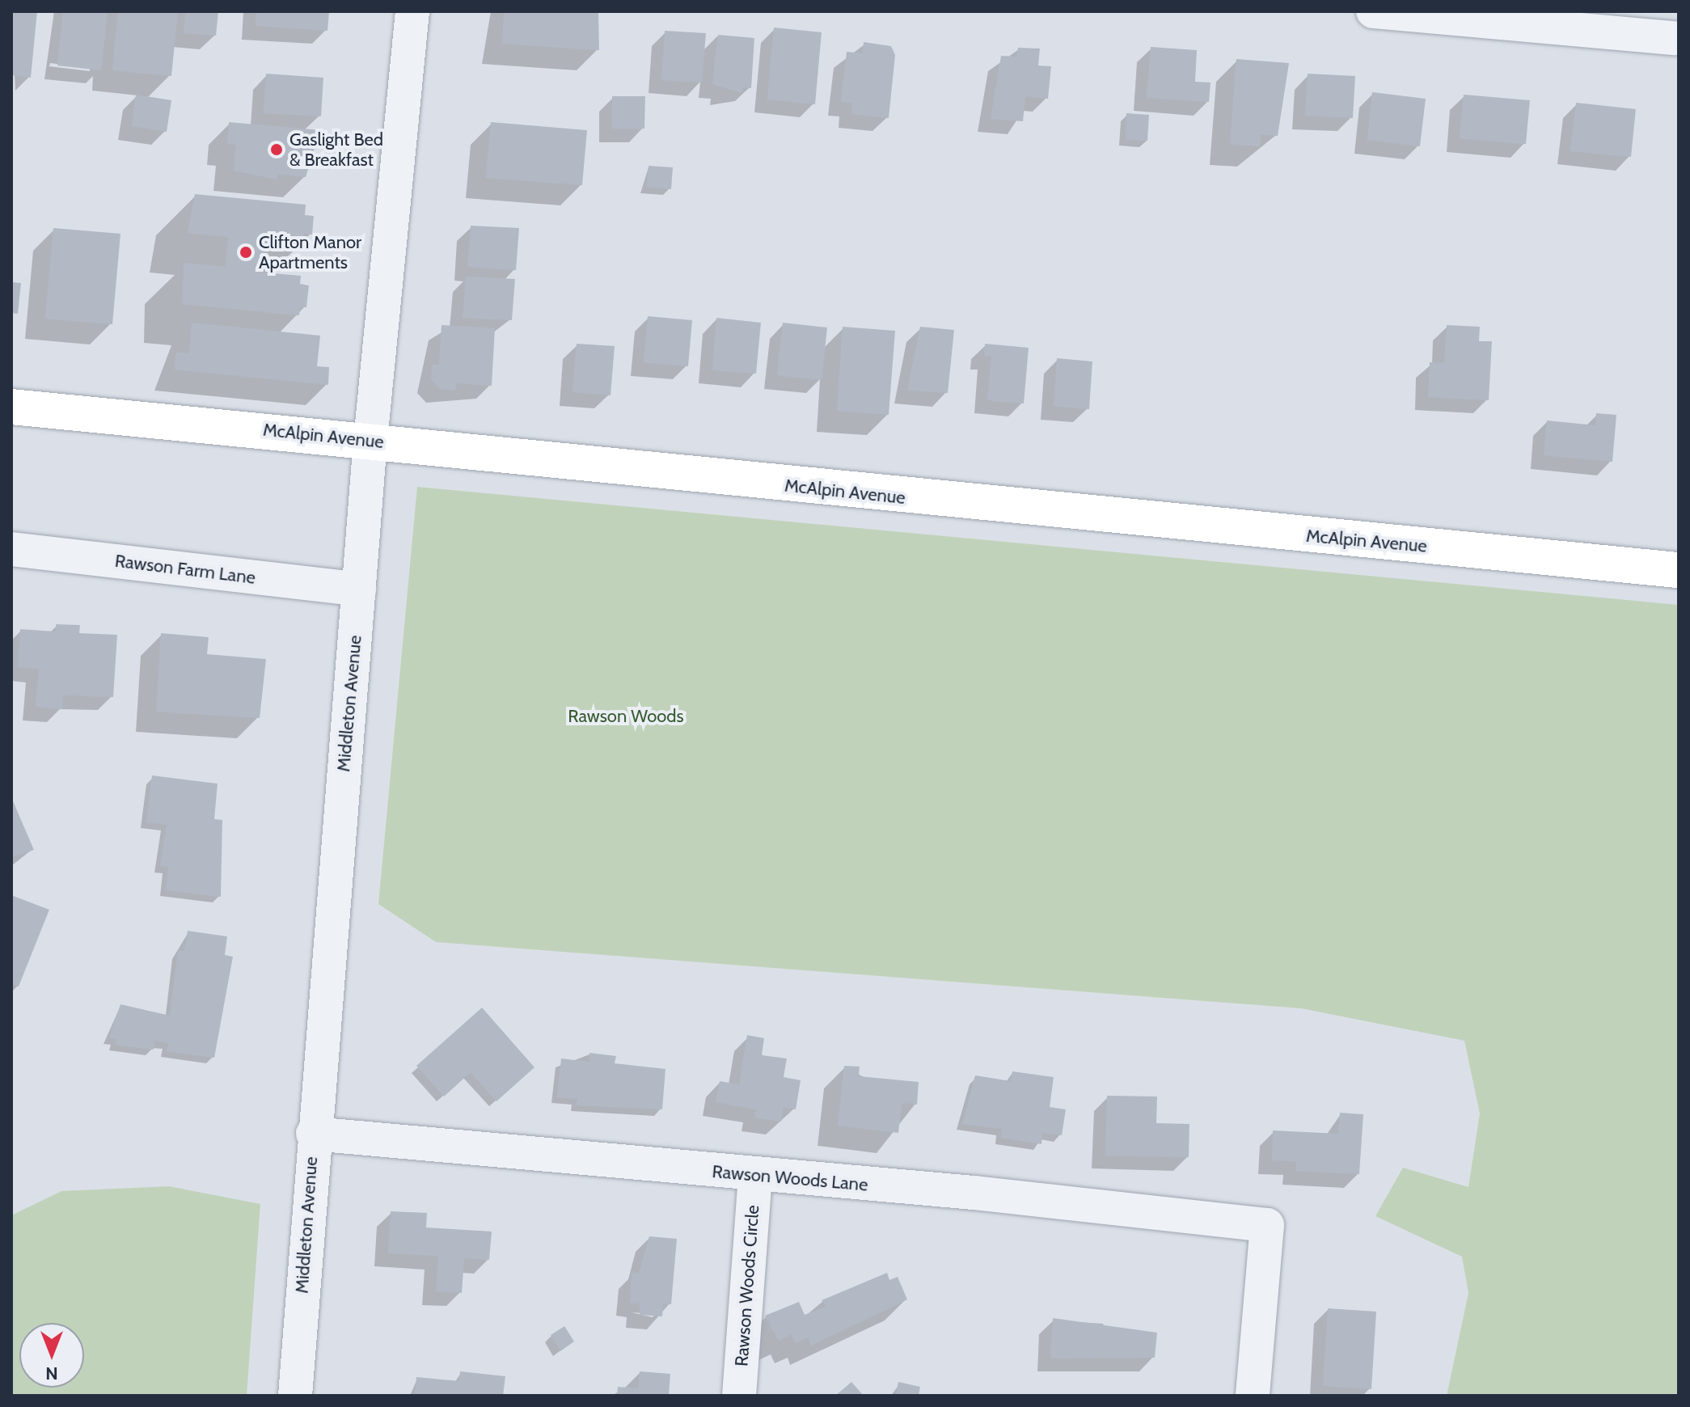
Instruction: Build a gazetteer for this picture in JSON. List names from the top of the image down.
{
  "streets": {
    "street": [
      "McAlpin Avenue",
      "Rawson Farm Lane",
      "Middleton Avenue",
      "Rawson Woods Lane",
      "Rawson Woods Circle"
    ]
  },
  "crossings": [
    ["McAlpin Avenue", "Middleton Avenue"],
    ["Rawson Farm Lane", "Middleton Avenue"],
    ["Middleton Avenue", "Rawson Woods Lane"],
    ["Rawson Woods Lane", "Rawson Woods Circle"]
  ],
  "parks": ["Rawson Woods"],
  "places": ["Gaslight Bed & Breakfast", "Clifton Manor Apartments"],
  "north": "bottom"
}
